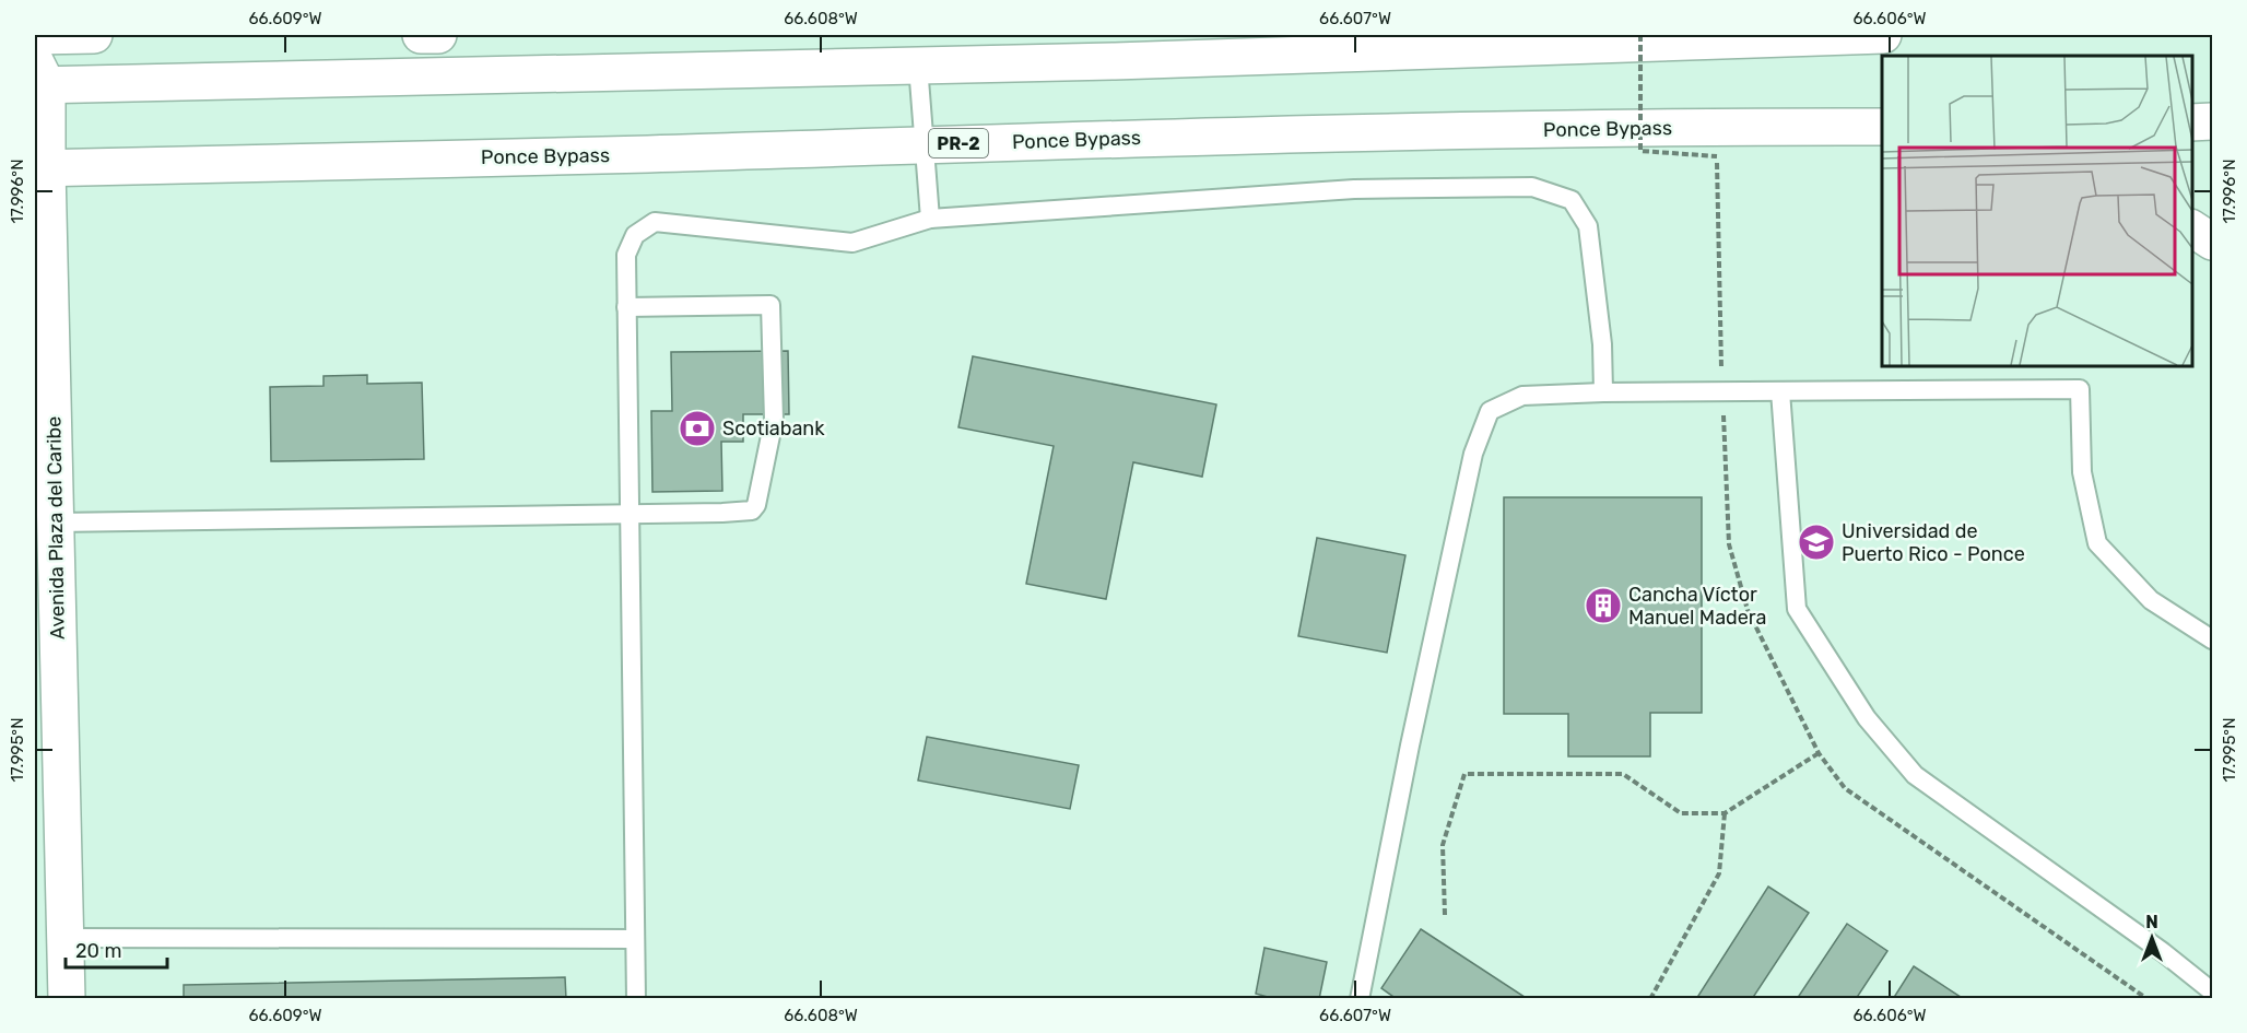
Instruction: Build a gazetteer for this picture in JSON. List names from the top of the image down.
{
  "streets": {
    "main road": ["Ponce Bypass", "PR-2", "Avenida Plaza del Caribe"]
  },
  "crossings": [
    ["Ponce Bypass", "Avenida Plaza del Caribe"]
  ],
  "places": {
    "bank": ["Scotiabank"],
    "school or university": ["Universidad de Puerto Rico - Ponce"],
    "building": ["Cancha Víctor Manuel Madera"]
  },
  "scale_bar": "20 m",
  "north": "top",
  "coordinates": [
    "66.609°W",
    "66.608°W",
    "66.607°W",
    "66.606°W",
    "17.996°N",
    "17.995°N"
  ]
}
